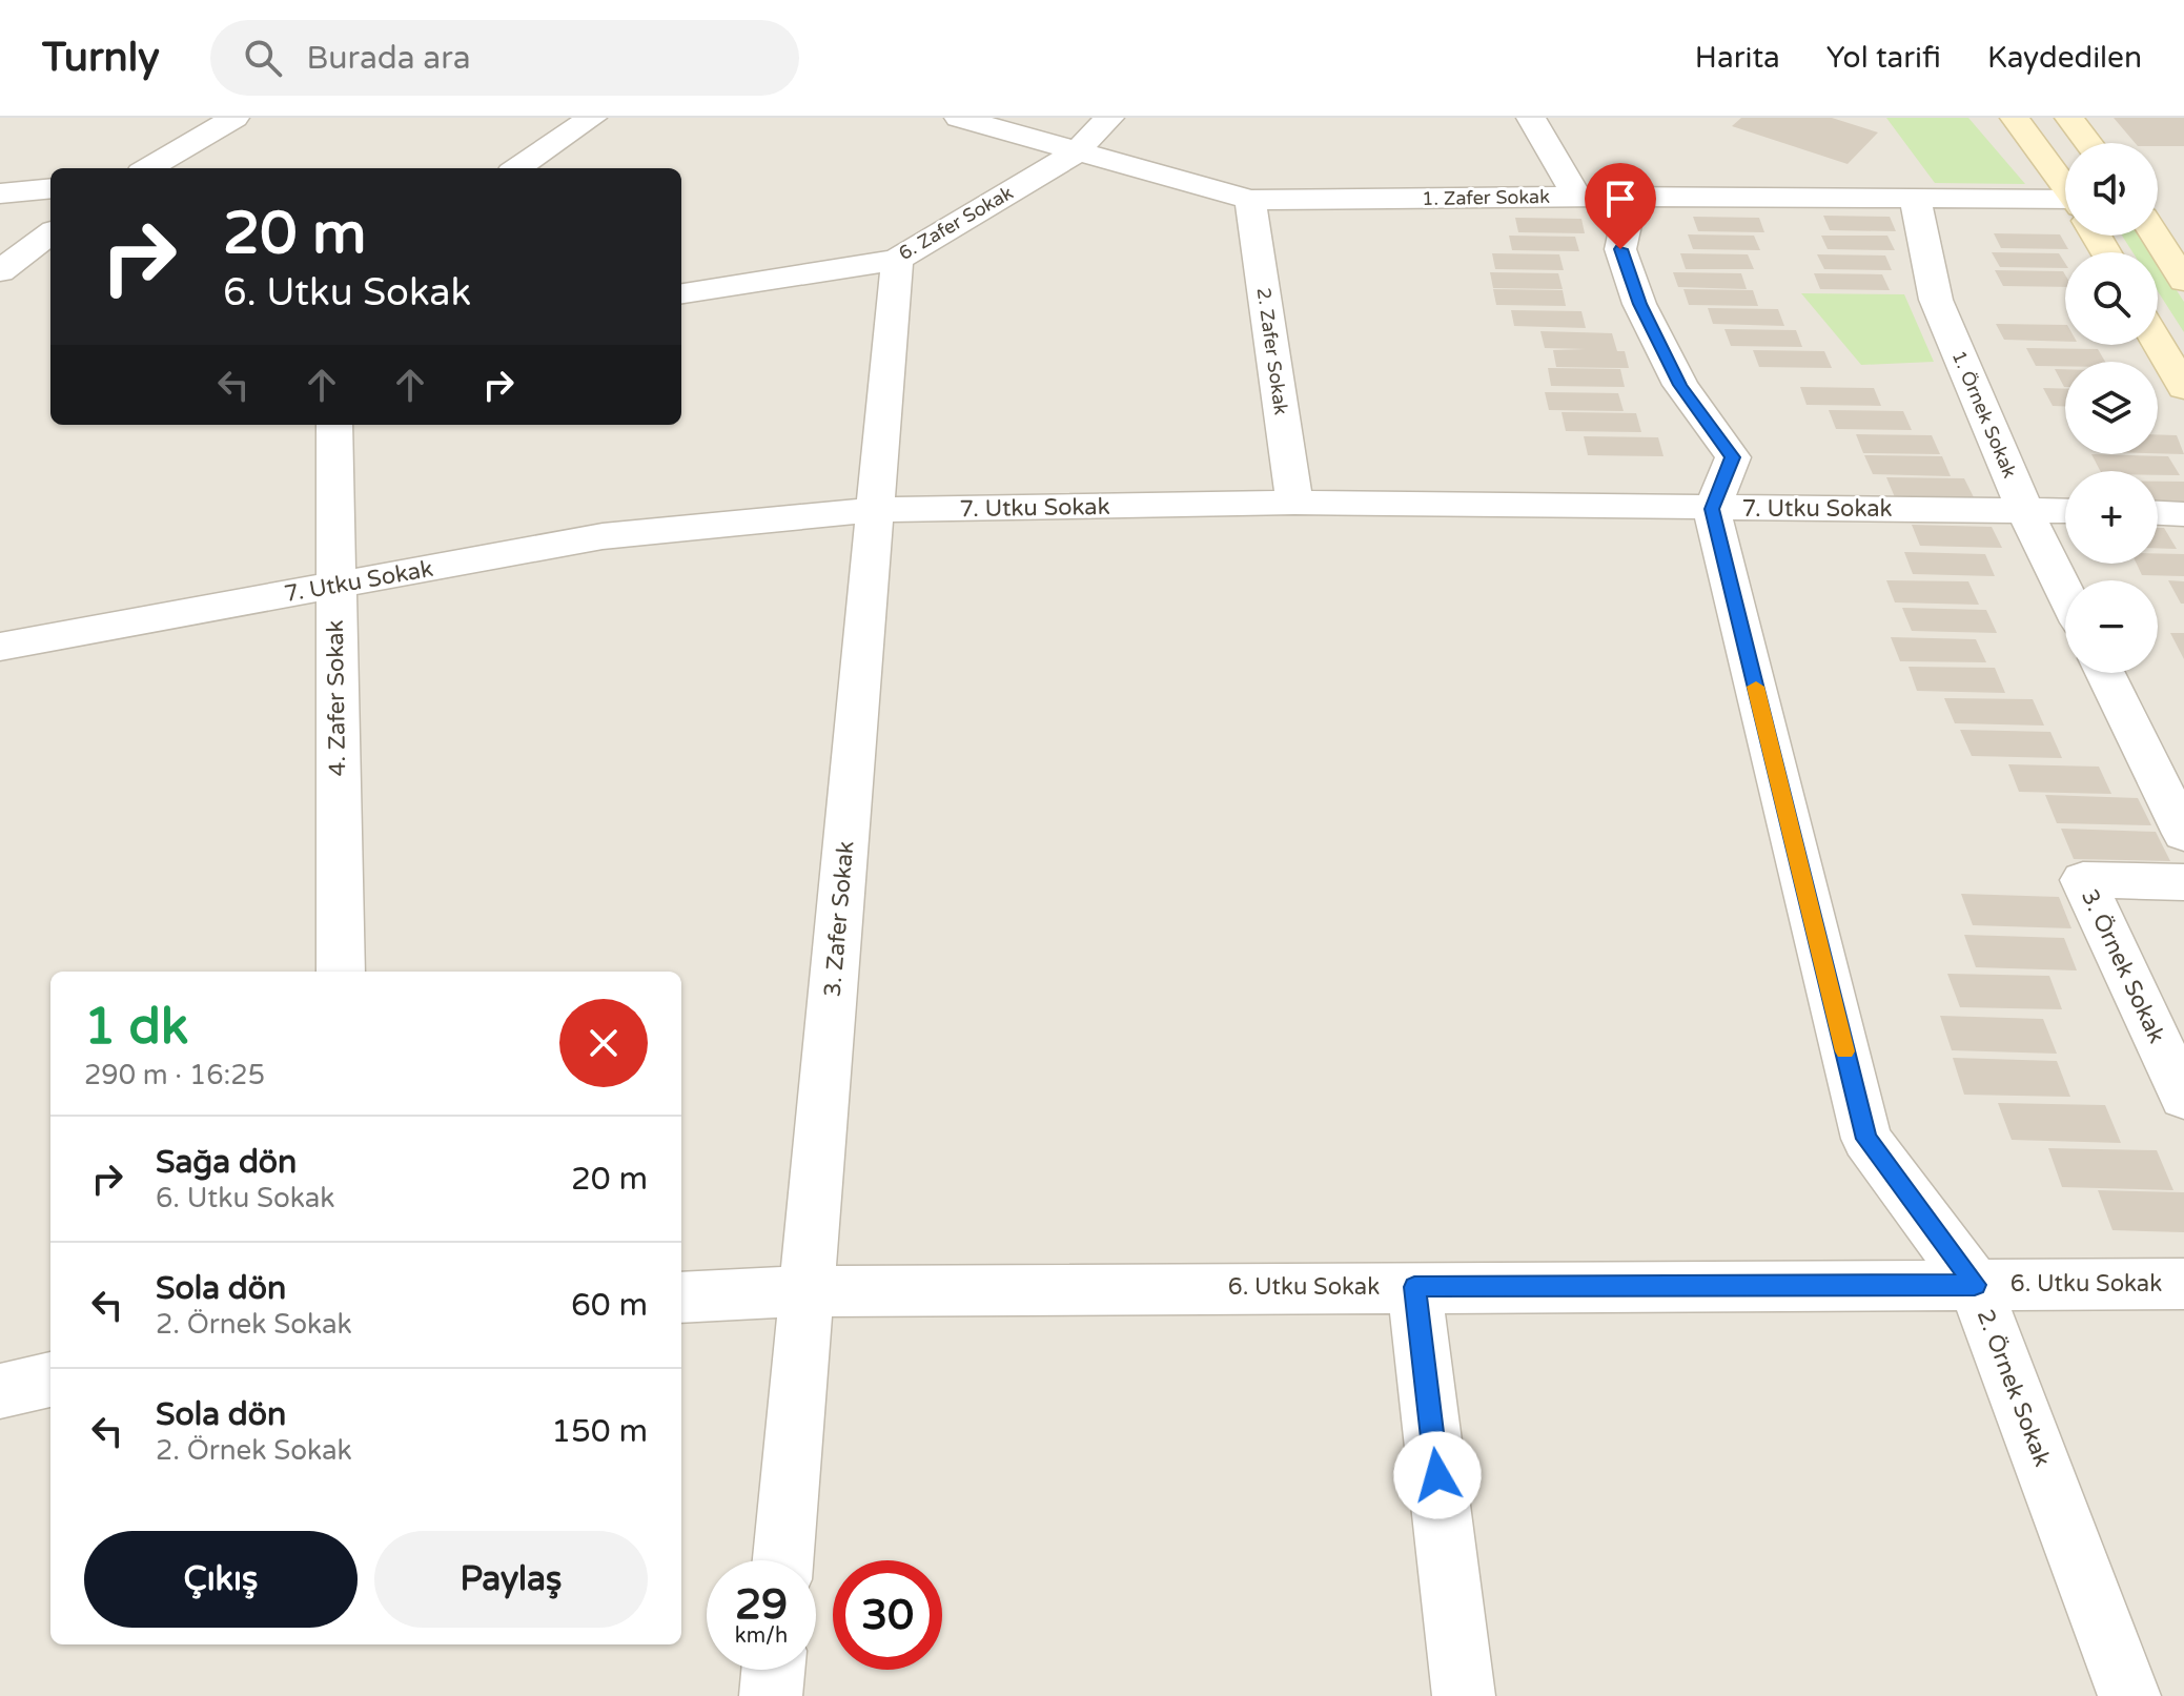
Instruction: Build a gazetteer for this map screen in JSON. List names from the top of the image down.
{
  "streets": {
    "street": [
      "1. Zafer Sokak",
      "6. Zafer Sokak",
      "2. Zafer Sokak",
      "1. Örnek Sokak",
      "7. Utku Sokak",
      "4. Zafer Sokak",
      "3. Zafer Sokak",
      "3. Örnek Sokak",
      "6. Utku Sokak",
      "2. Örnek Sokak"
    ]
  },
  "crossings": [
    ["1. Zafer Sokak", "6. Zafer Sokak"],
    ["1. Zafer Sokak", "2. Zafer Sokak"],
    ["1. Zafer Sokak", "1. Örnek Sokak"],
    ["6. Zafer Sokak", "3. Zafer Sokak"],
    ["2. Zafer Sokak", "7. Utku Sokak"],
    ["1. Örnek Sokak", "7. Utku Sokak"],
    ["7. Utku Sokak", "4. Zafer Sokak"],
    ["7. Utku Sokak", "3. Zafer Sokak"],
    ["7. Utku Sokak", "2. Örnek Sokak"],
    ["3. Zafer Sokak", "6. Utku Sokak"],
    ["6. Utku Sokak", "2. Örnek Sokak"]
  ],
  "page": {
    "header": "Turnly",
    "search": "Burada ara",
    "nav": ["Harita", "Yol tarifi", "Kaydedilen"],
    "map_buttons": ["+", "−"],
    "turn": ["20 m", "6. Utku Sokak"],
    "heading": ["1 dk", "290 m · 16:25"],
    "list": [
      {
        "name": "Sağa dön",
        "note": "6. Utku Sokak",
        "value": "20 m"
      },
      {
        "name": "Sola dön",
        "note": "2. Örnek Sokak",
        "value": "60 m"
      },
      {
        "name": "Sola dön",
        "note": "2. Örnek Sokak",
        "value": "150 m"
      }
    ],
    "buttons": ["Çıkış", "Paylaş"],
    "speed": "29 km/h",
    "limit": "30"
  }
}
